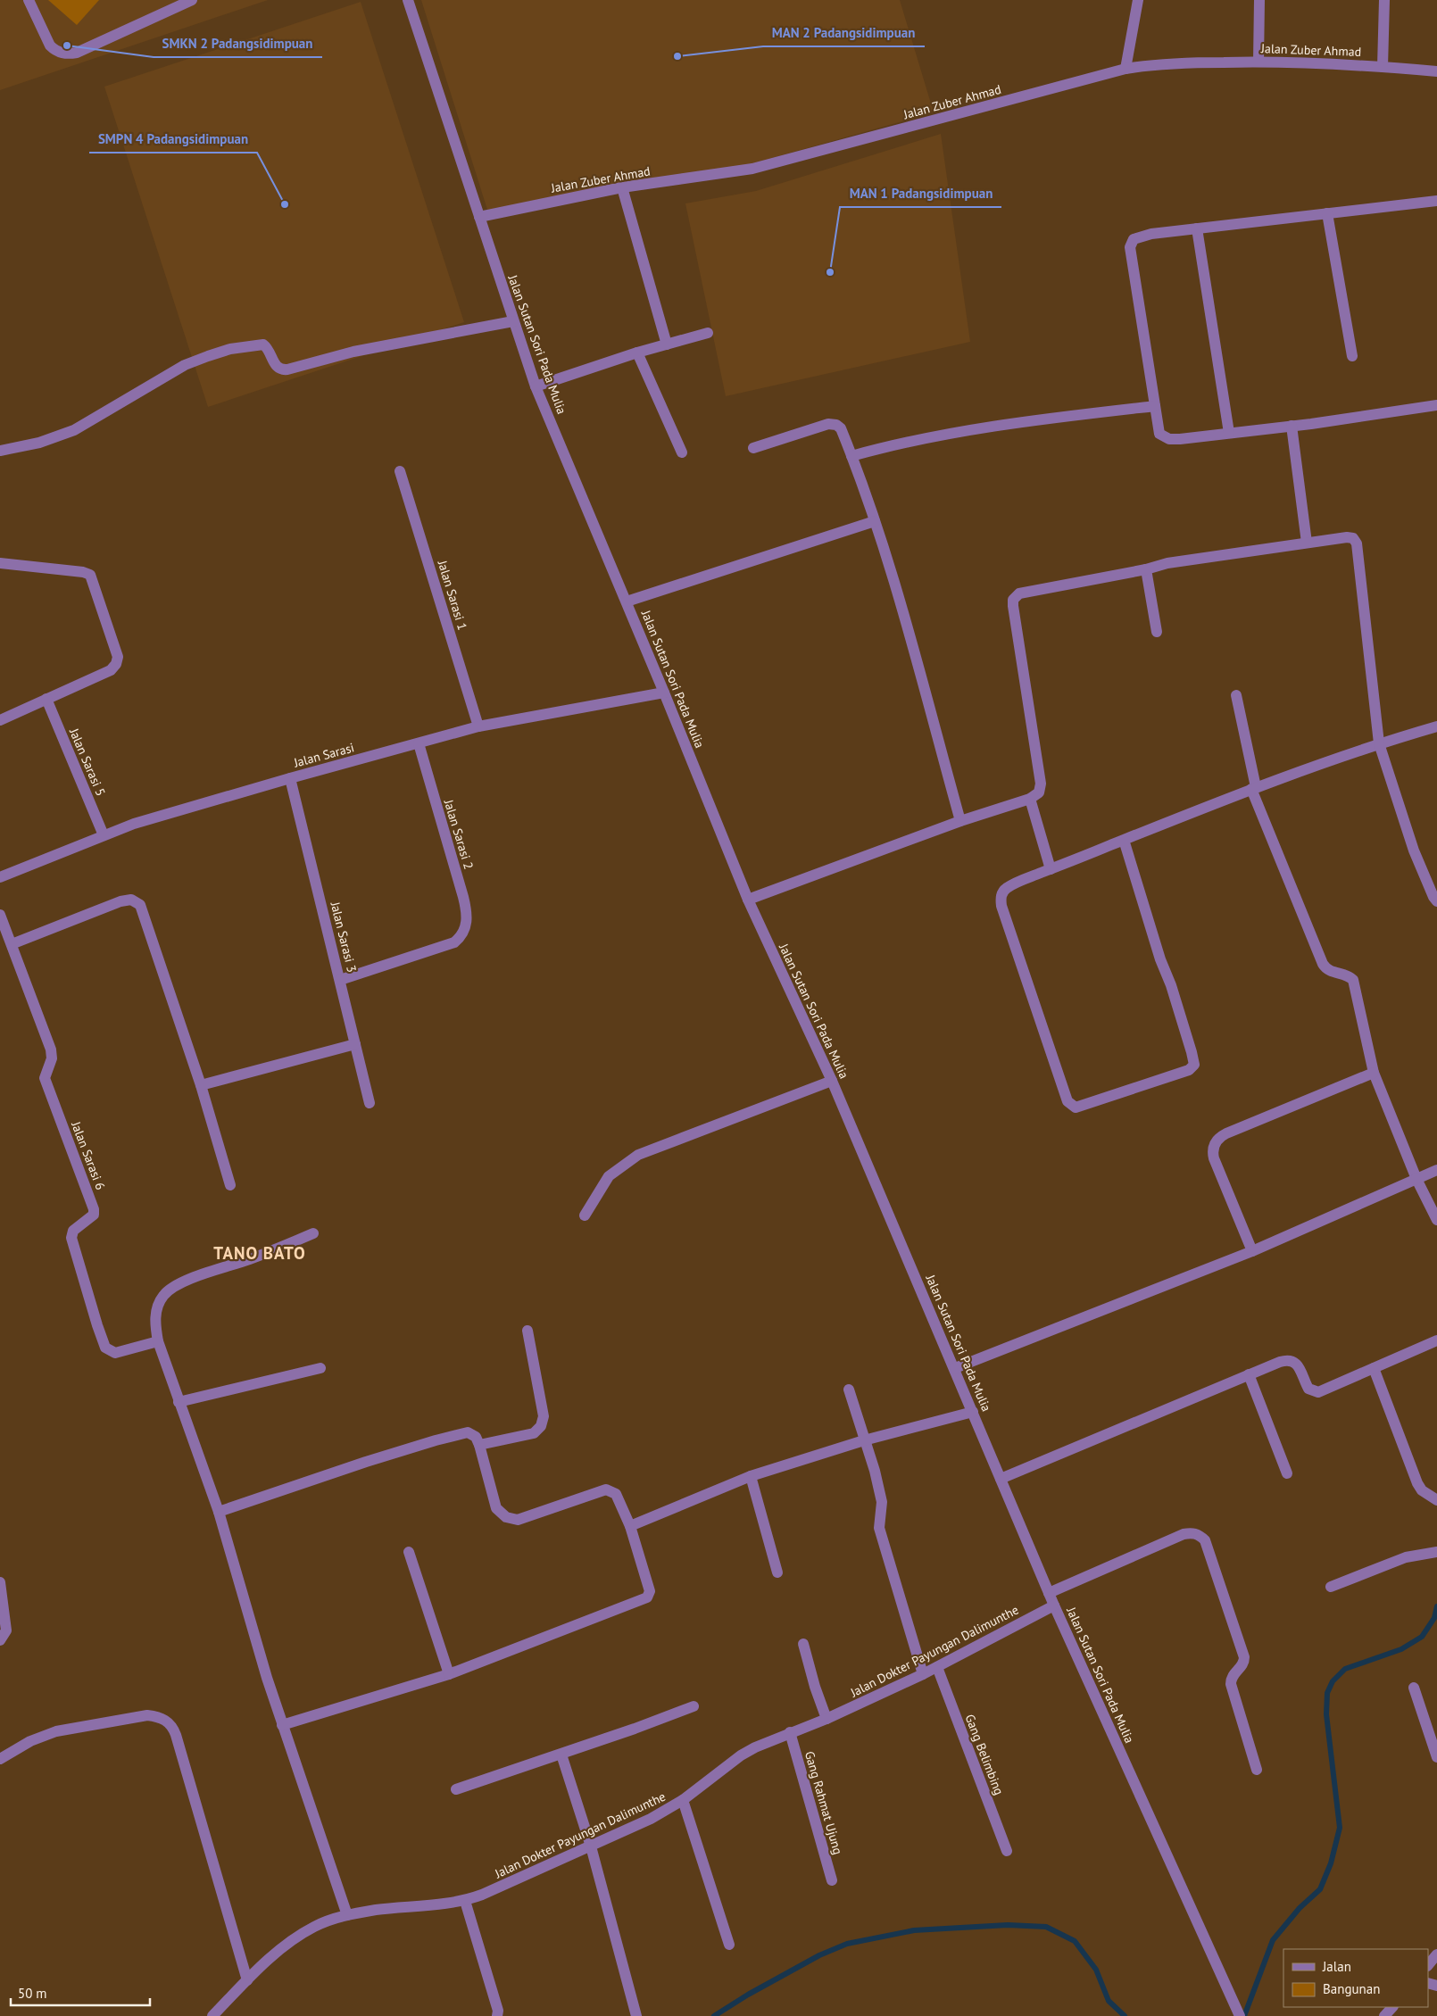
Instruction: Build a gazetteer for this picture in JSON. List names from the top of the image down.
{
  "streets": {
    "street": [
      "Jalan Zuber Ahmad",
      "Jalan Sutan Sori Pada Mulia",
      "Jalan Sarasi 1",
      "Jalan Sarasi",
      "Jalan Sarasi 5",
      "Jalan Sarasi 2",
      "Jalan Sarasi 3",
      "Jalan Sarasi 6",
      "Jalan Dokter Payungan Dalimunthe",
      "Gang Belimbing",
      "Gang Rahmat Ujung"
    ]
  },
  "crossings": [
    ["Jalan Zuber Ahmad", "Jalan Sutan Sori Pada Mulia"],
    ["Jalan Sutan Sori Pada Mulia", "Jalan Sarasi"],
    ["Jalan Sutan Sori Pada Mulia", "Jalan Dokter Payungan Dalimunthe"],
    ["Jalan Sarasi 1", "Jalan Sarasi"],
    ["Jalan Sarasi", "Jalan Sarasi 5"],
    ["Jalan Sarasi", "Jalan Sarasi 2"],
    ["Jalan Sarasi", "Jalan Sarasi 3"],
    ["Jalan Sarasi 2", "Jalan Sarasi 3"],
    ["Jalan Dokter Payungan Dalimunthe", "Gang Belimbing"],
    ["Jalan Dokter Payungan Dalimunthe", "Gang Rahmat Ujung"]
  ],
  "districts": ["TANO BATO"],
  "places": [
    "SMKN 2 Padangsidimpuan",
    "MAN 2 Padangsidimpuan",
    "SMPN 4 Padangsidimpuan",
    "MAN 1 Padangsidimpuan"
  ],
  "legend": ["Jalan", "Bangunan"],
  "scale_bar": "50 m"
}
